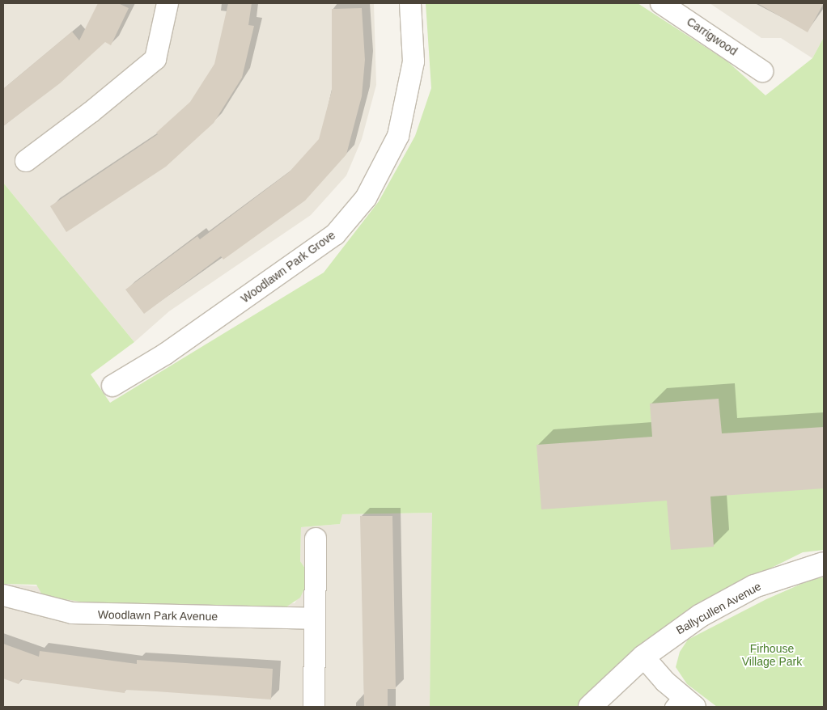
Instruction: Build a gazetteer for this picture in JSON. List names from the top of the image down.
{
  "streets": {
    "street": [
      "Carrigwood",
      "Woodlawn Park Grove",
      "Ballycullen Avenue",
      "Woodlawn Park Avenue"
    ]
  },
  "parks": ["Firhouse Village Park"]
}
